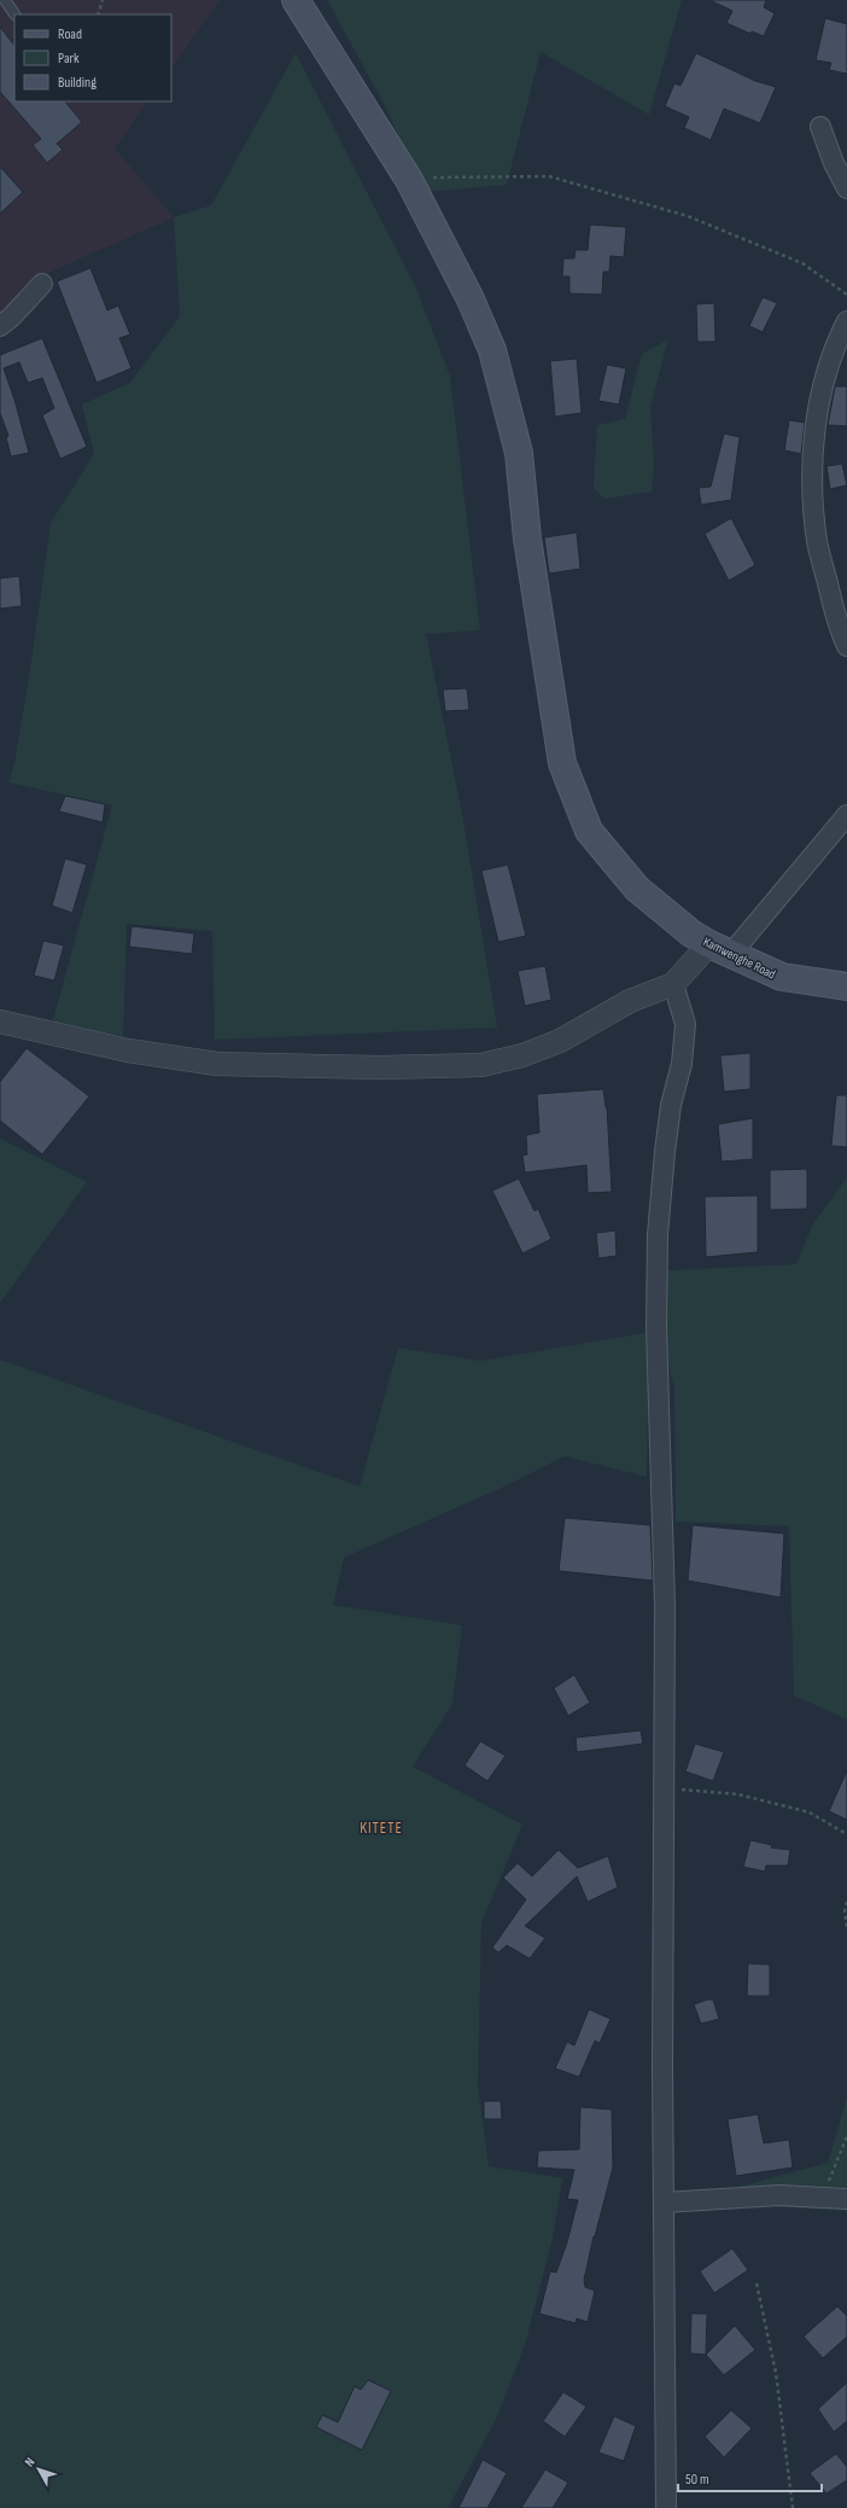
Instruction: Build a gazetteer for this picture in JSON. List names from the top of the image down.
{
  "streets": {
    "main road": ["Kamwenghe Road"]
  },
  "districts": ["KITETE"],
  "legend": ["Road", "Park", "Building"],
  "scale_bar": "50 m",
  "north": "top left"
}
